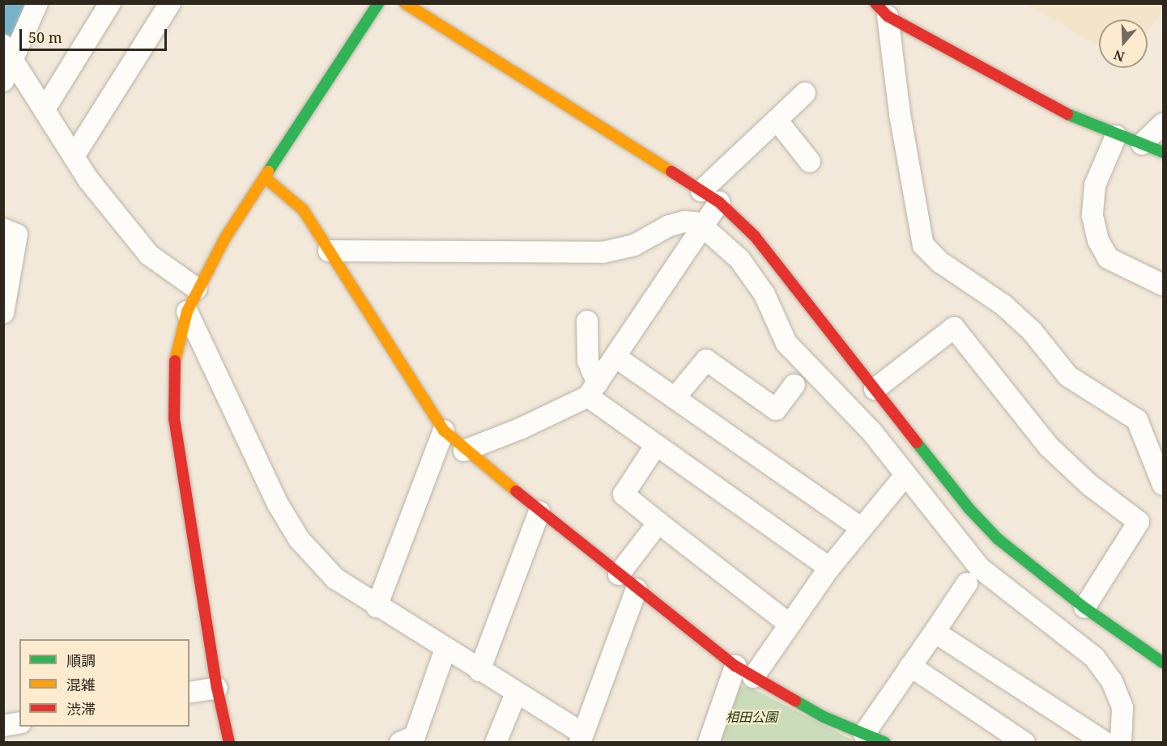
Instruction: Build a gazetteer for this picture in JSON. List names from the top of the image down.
{
  "parks": ["相田公園"],
  "legend": ["順調", "混雑", "渋滞"],
  "scale_bar": "50 m",
  "north": "bottom"
}
